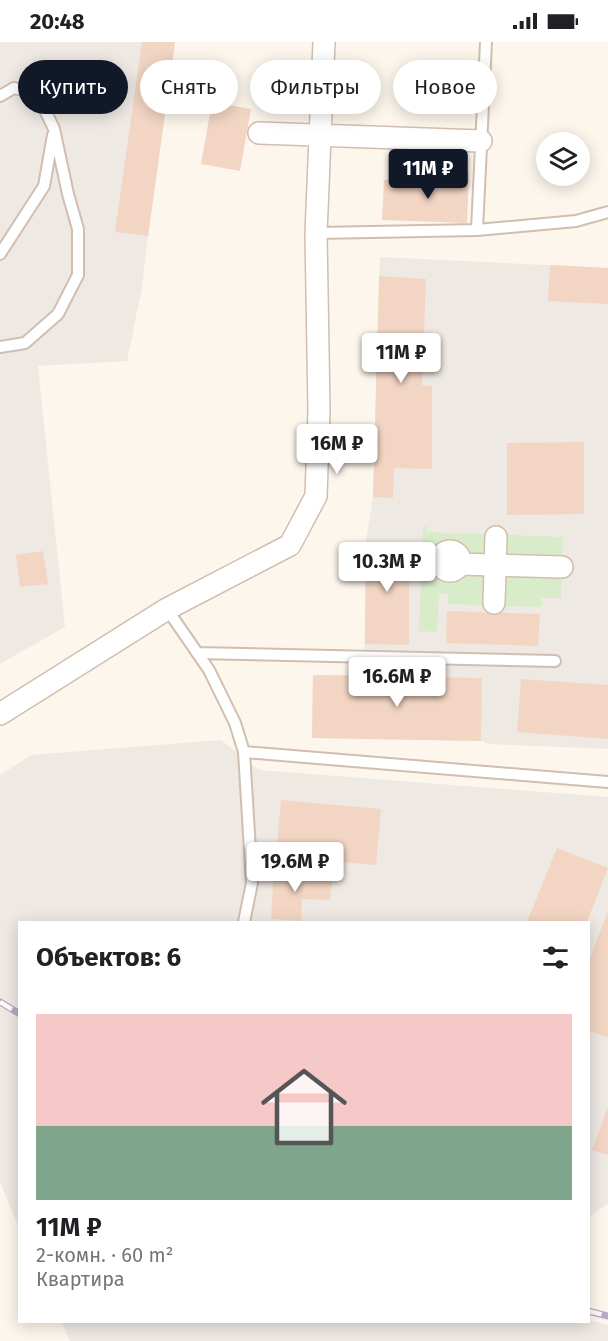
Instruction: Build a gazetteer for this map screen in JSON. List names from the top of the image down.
{
  "page": {
    "status": "20:48",
    "chip": [
      "Купить",
      "Снять",
      "Фильтры",
      "Новое"
    ],
    "price": [
      "11M ₽",
      "11M ₽",
      "16M ₽",
      "10.3M ₽",
      "16.6M ₽",
      "19.6M ₽"
    ],
    "heading": "Объектов: 6",
    "list": [
      {
        "name": "11M ₽",
        "note": "2-комн. · 60 m² · Квартира"
      }
    ]
  }
}
